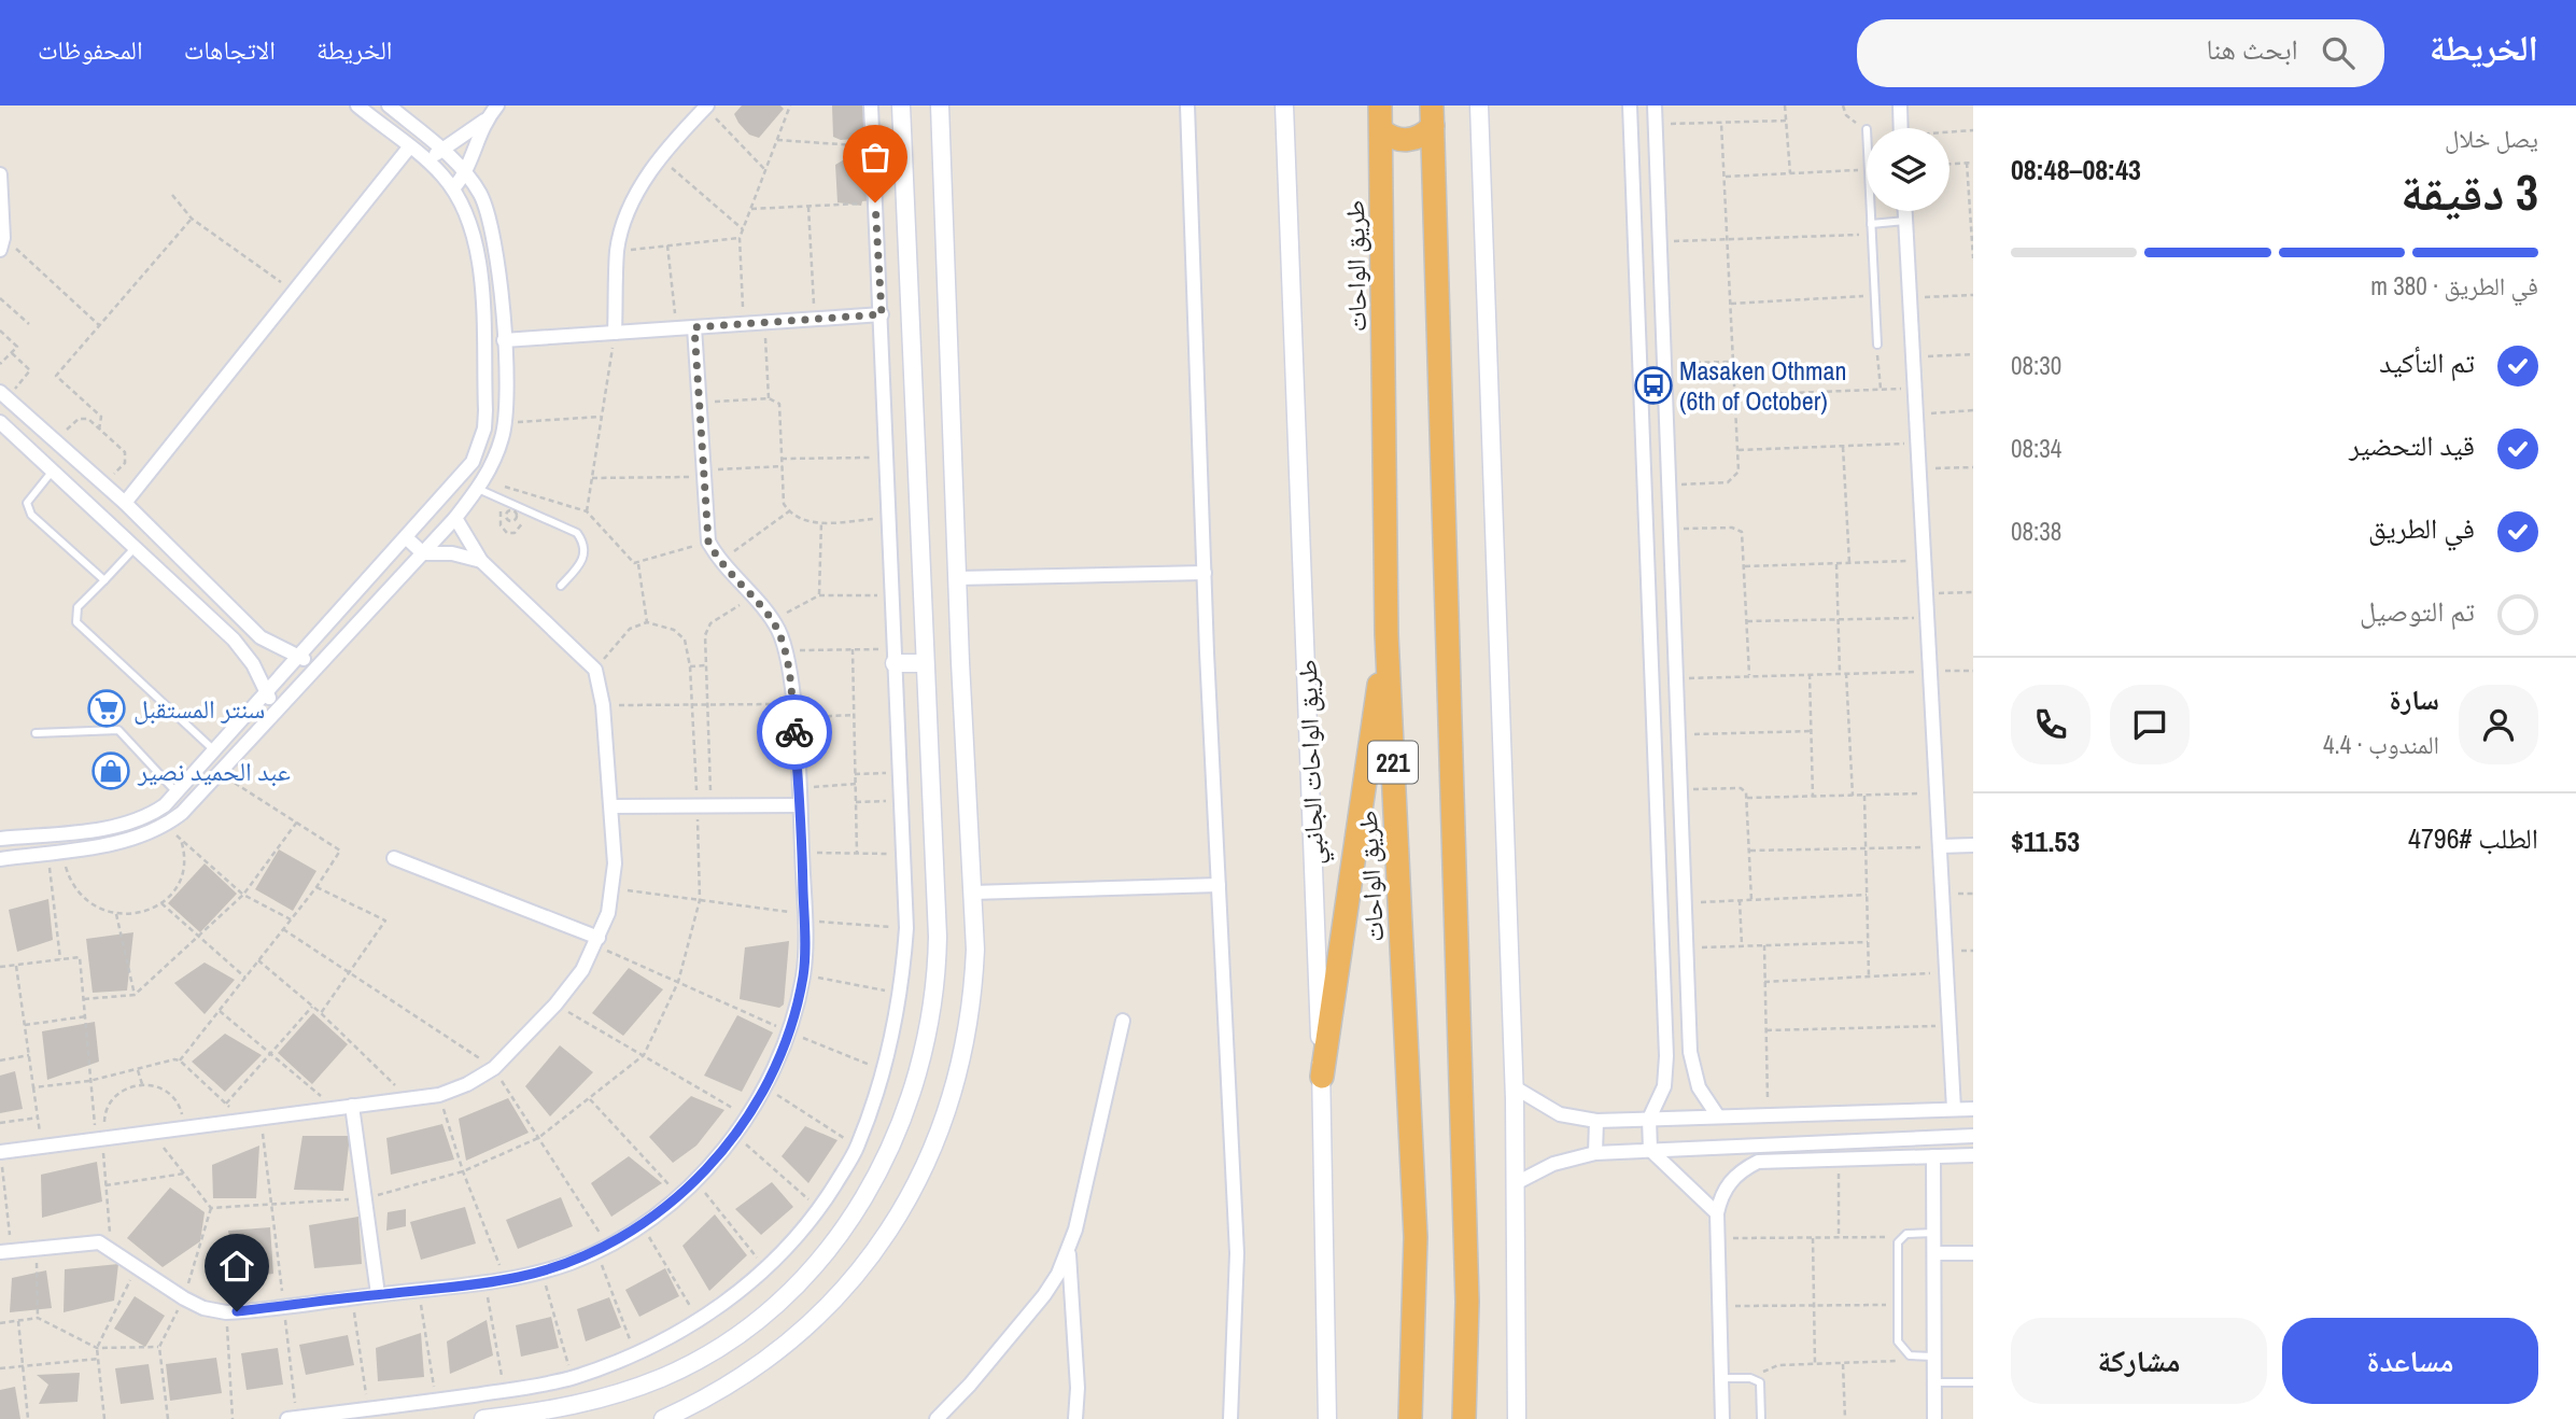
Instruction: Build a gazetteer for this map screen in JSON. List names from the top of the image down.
{
  "streets": {
    "highway": ["طريق الواحات", "221"],
    "street": ["طريق الواحات الجانبي"]
  },
  "places": {
    "bus stop": ["Masaken Othman (6th of October)"],
    "supermarket": ["سنتر المستقبل"],
    "shop": ["عبد الحميد نصير"]
  },
  "page": {
    "header": "الخريطة",
    "search": "ابحث هنا",
    "nav": ["الخريطة", "الاتجاهات", "المحفوظات"],
    "heading": ["3 دقيقة", "يصل خلال", "08:43–08:48"],
    "panel": [
      "سارة",
      "المندوب · 4.4",
      "الطلب #4796",
      "$11.53"
    ],
    "bar": "في الطريق · 380 m",
    "list": [
      ["تم التأكيد", "08:30"],
      ["قيد التحضير", "08:34"],
      ["في الطريق", "08:38"],
      "تم التوصيل"
    ],
    "buttons": ["مساعدة", "مشاركة"]
  }
}
